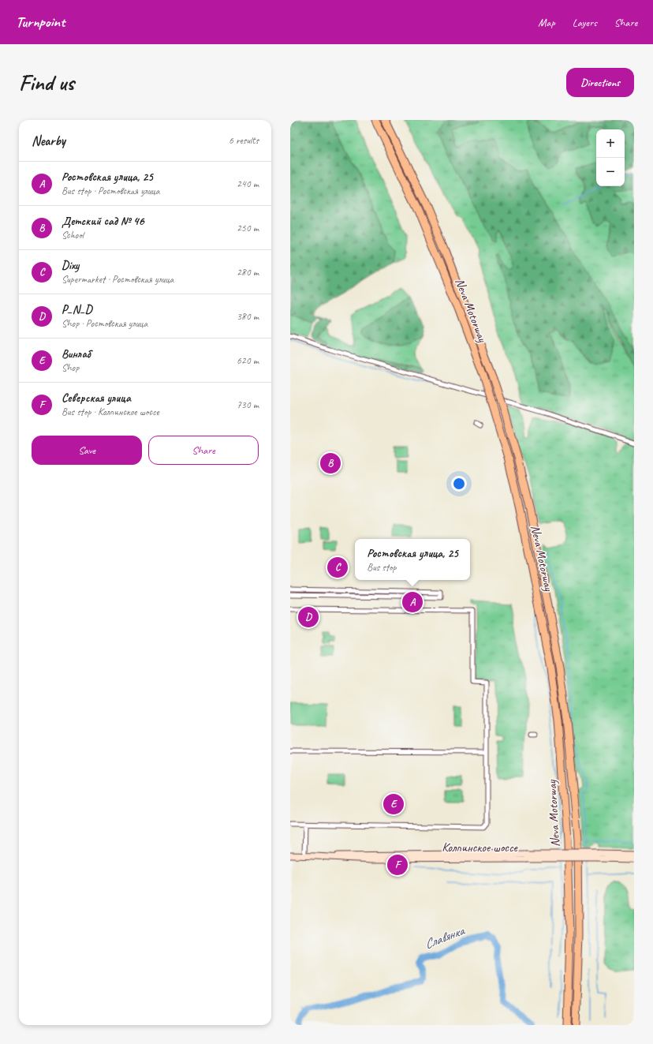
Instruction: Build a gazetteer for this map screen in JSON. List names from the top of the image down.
{
  "streets": {
    "highway": ["Neva Motorway"],
    "main road": ["Колпинское шоссе"]
  },
  "water": ["Славянка"],
  "page": {
    "header": "Turnpoint",
    "nav": ["Map", "Layers", "Share"],
    "buttons": [
      "Directions",
      ["Save", "Share"]
    ],
    "title": "Find us",
    "heading": ["Nearby", "6 results"],
    "map_buttons": ["+", "−"],
    "list": [
      {
        "mark": "A",
        "name": "Ростовская улица, 25",
        "note": "Bus stop · Ростовская улица",
        "value": "240 m"
      },
      {
        "mark": "B",
        "name": "Детский сад № 46",
        "note": "School",
        "value": "250 m"
      },
      {
        "mark": "C",
        "name": "Dixy",
        "note": "Supermarket · Ростовская улица",
        "value": "280 m"
      },
      {
        "mark": "D",
        "name": "P_N_D",
        "note": "Shop · Ростовская улица",
        "value": "380 m"
      },
      {
        "mark": "E",
        "name": "Винлаб",
        "note": "Shop",
        "value": "620 m"
      },
      {
        "mark": "F",
        "name": "Северская улица",
        "note": "Bus stop · Колпинское шоссе",
        "value": "730 m"
      }
    ],
    "pins": [
      "B",
      "C",
      "A",
      "D",
      "E",
      "F"
    ],
    "popup": ["Ростовская улица, 25", "Bus stop"]
  }
}
